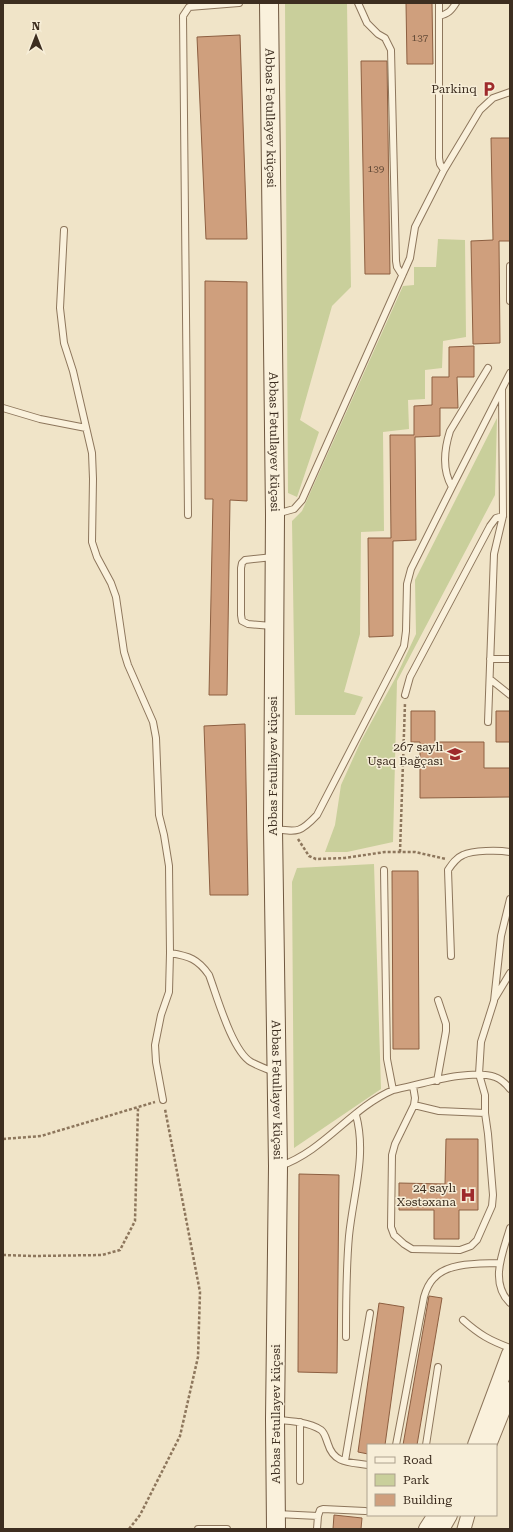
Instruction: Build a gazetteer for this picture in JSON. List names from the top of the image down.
{
  "streets": {
    "main road": ["Abbas Fətullayev küçəsi"]
  },
  "places": {
    "parking": ["Parkinq"],
    "school or university": ["267 saylı Uşaq Bağçası"],
    "hospital": ["24 saylı Xəstəxana"]
  },
  "house_numbers": ["137", "139"],
  "legend": ["Road", "Park", "Building"],
  "north": "top"
}
